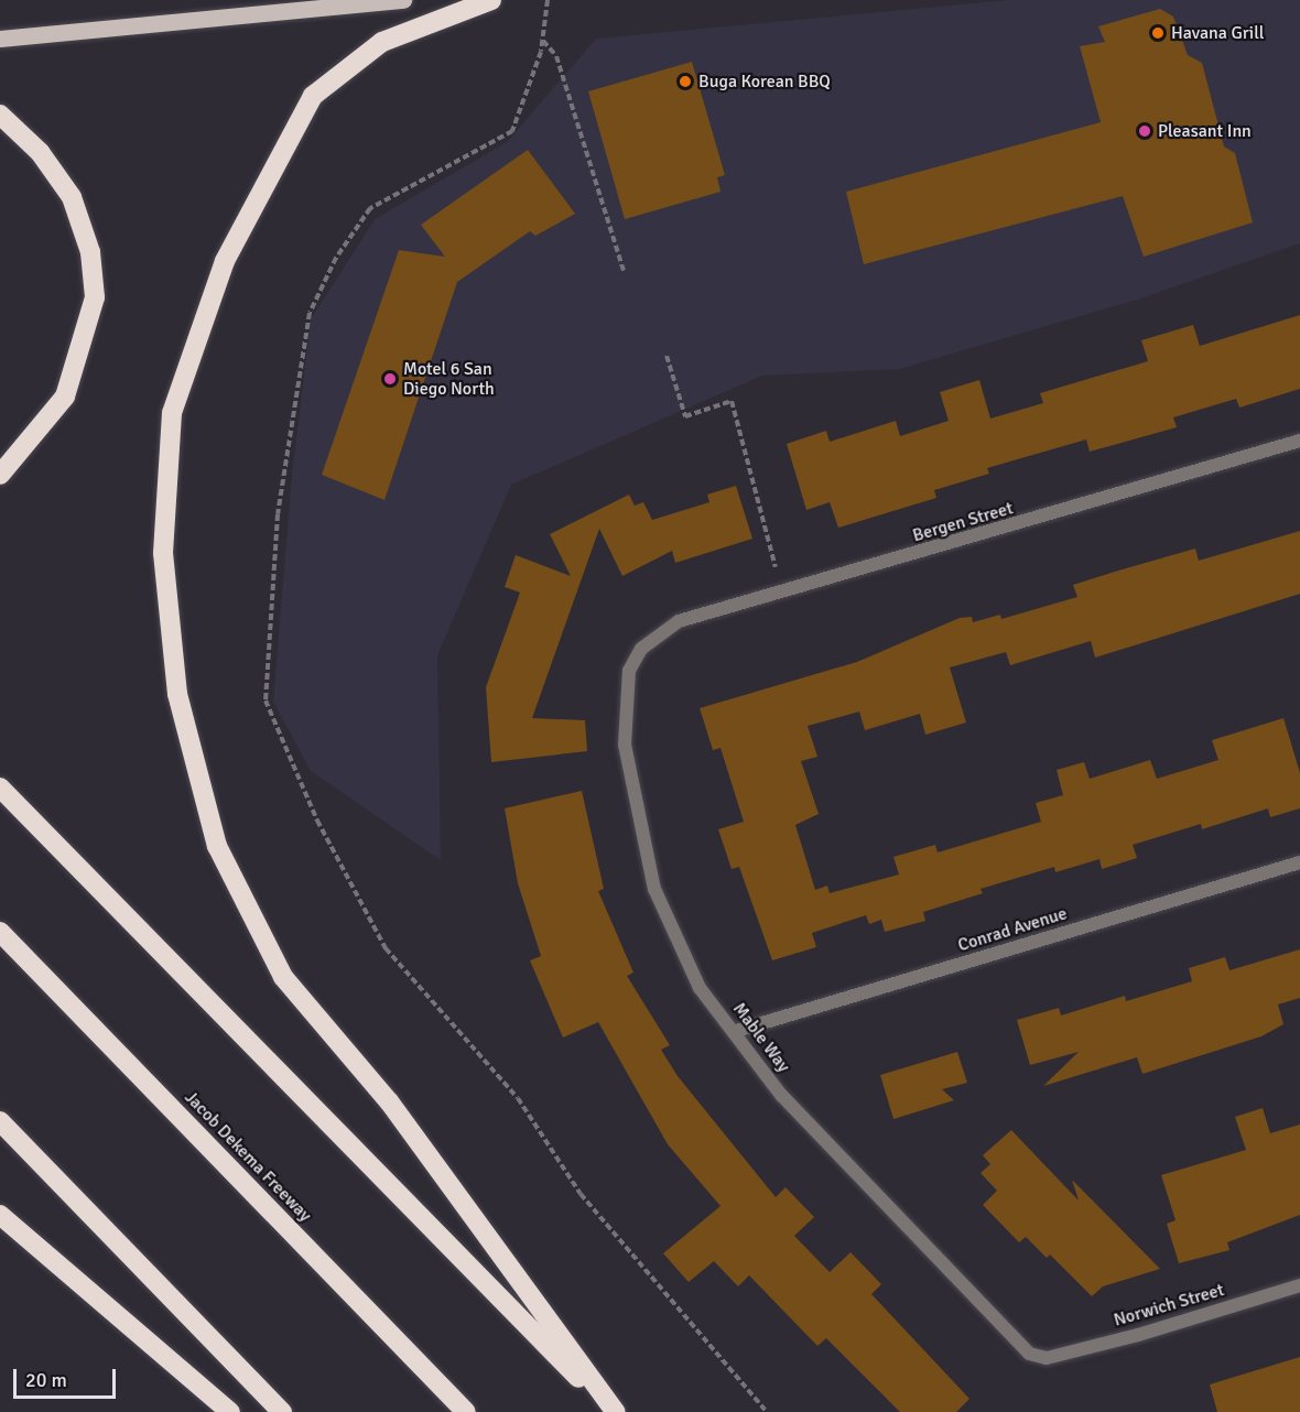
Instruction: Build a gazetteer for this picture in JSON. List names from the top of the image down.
{
  "streets": {
    "highway": ["Jacob Dekema Freeway"],
    "street": [
      "Bergen Street",
      "Conrad Avenue",
      "Mable Way",
      "Norwich Street"
    ]
  },
  "crossings": [
    ["Bergen Street", "Mable Way"],
    ["Conrad Avenue", "Mable Way"],
    ["Mable Way", "Norwich Street"]
  ],
  "places": [
    "Havana Grill",
    "Buga Korean BBQ",
    "Pleasant Inn",
    "Motel 6 San Diego North"
  ],
  "scale_bar": "20 m"
}
